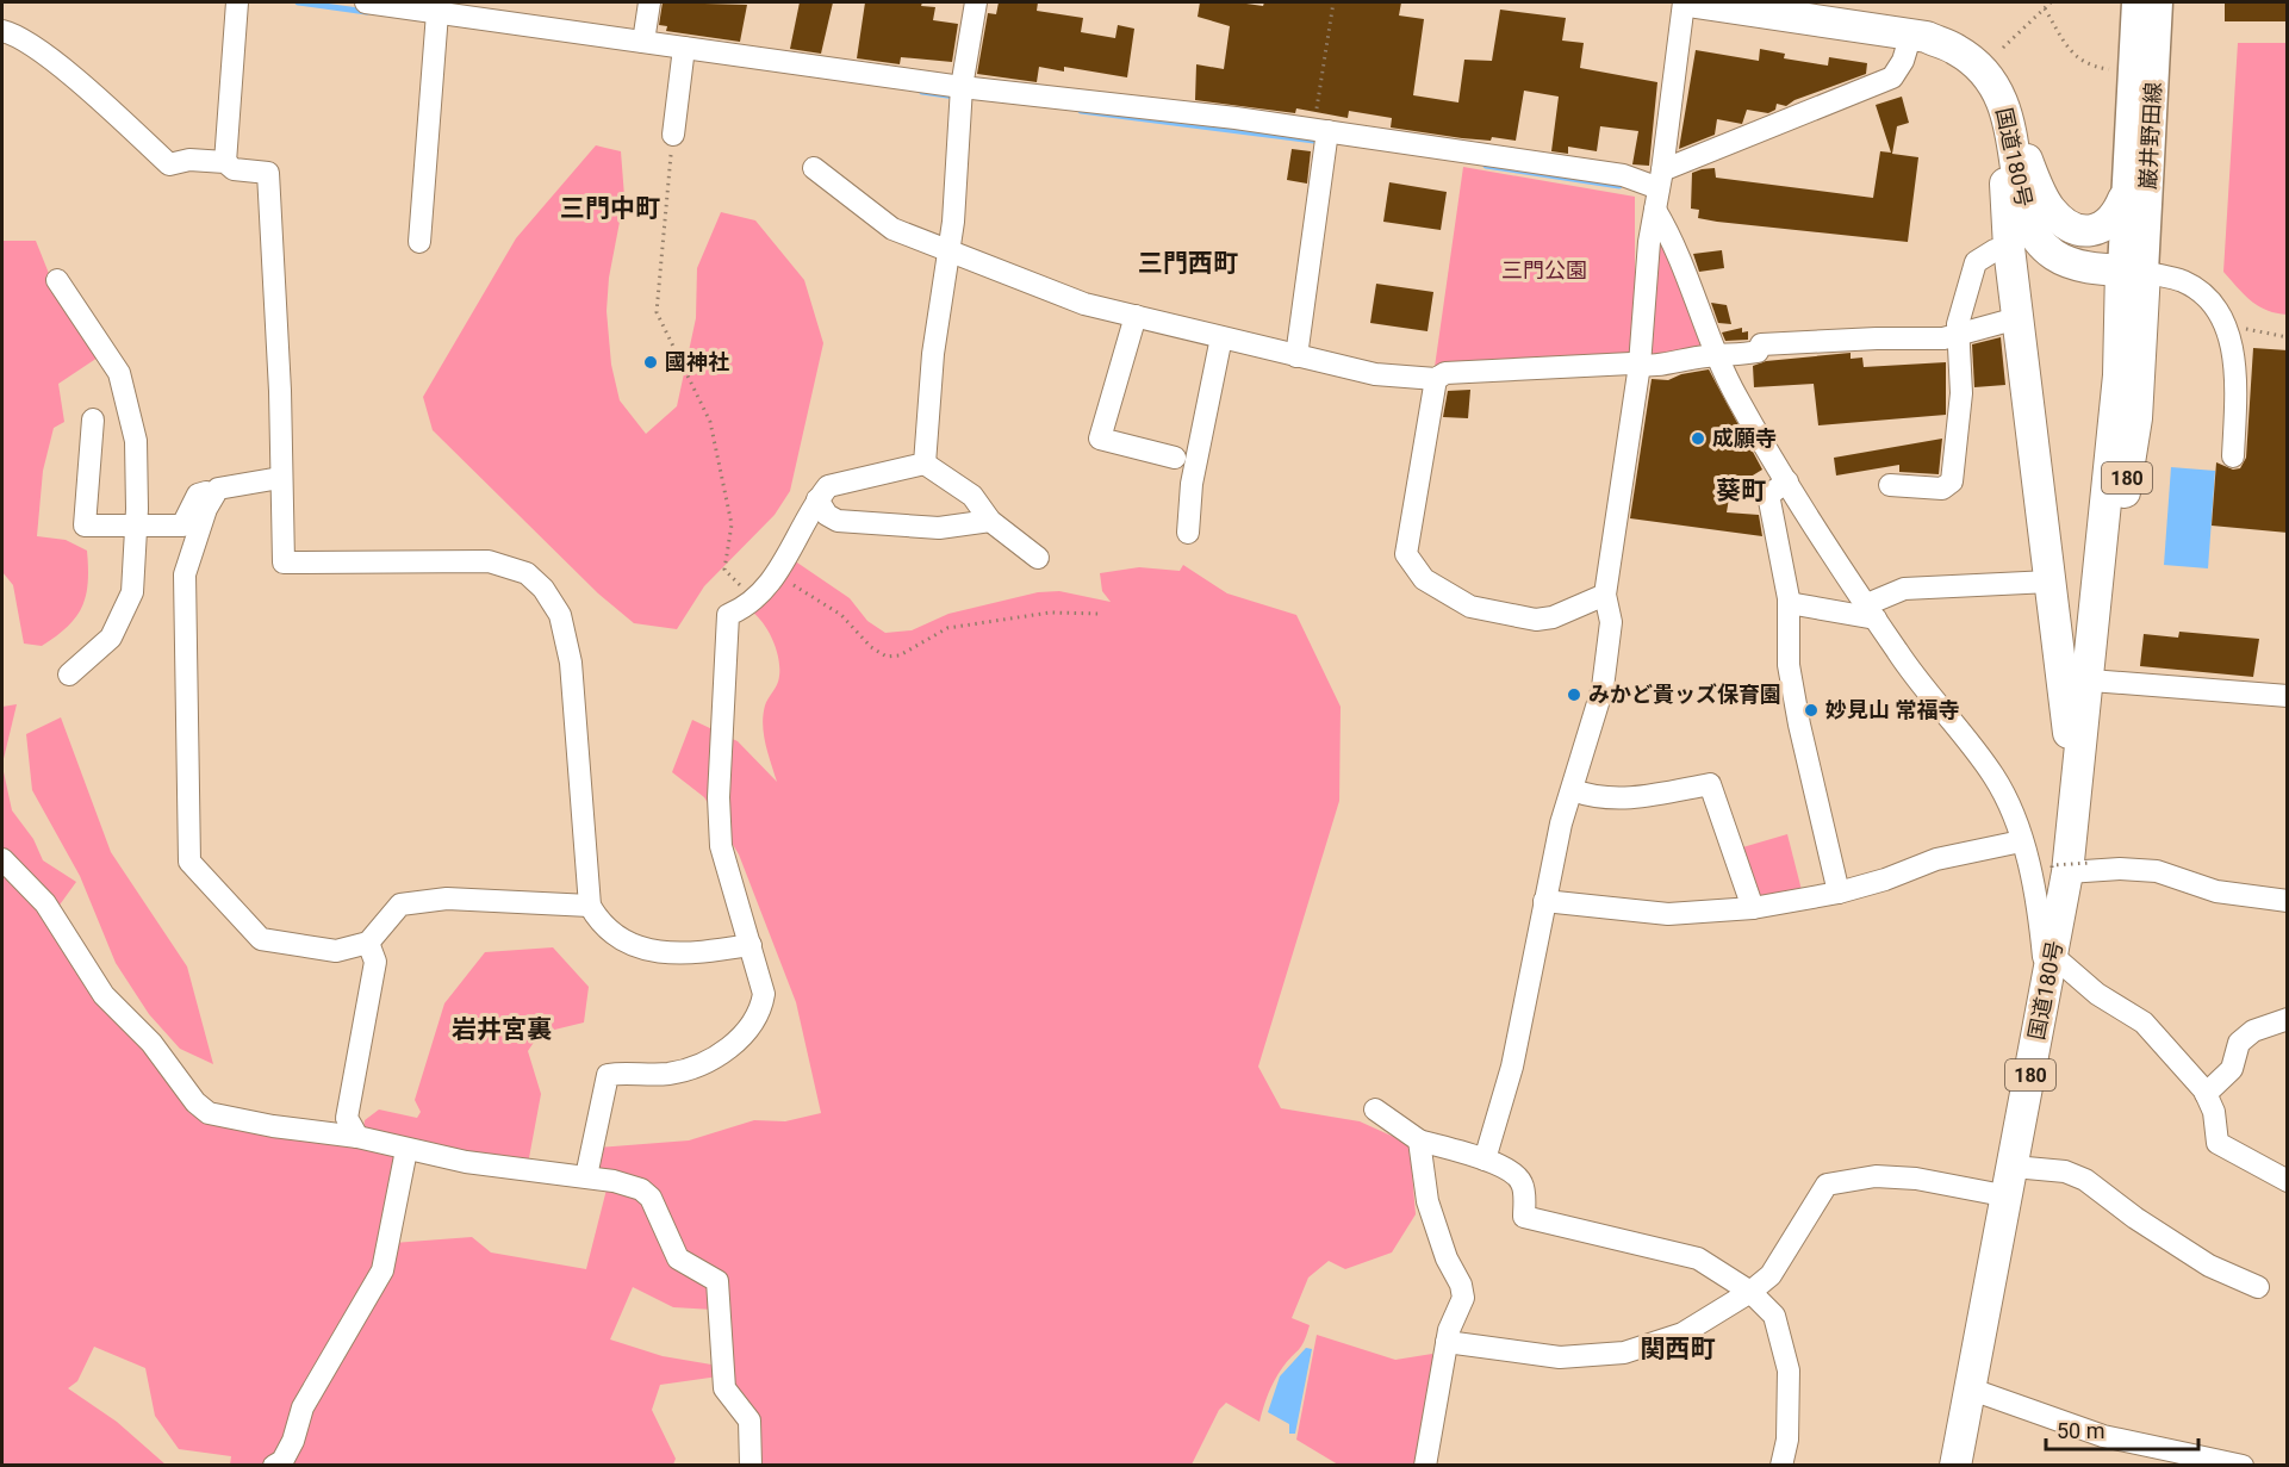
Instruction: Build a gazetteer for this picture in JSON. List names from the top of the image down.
{
  "streets": {
    "highway": ["国道180号", "180"],
    "main road": ["巌井野田線"]
  },
  "crossings": [
    ["巌井野田線", "国道180号"]
  ],
  "districts": [
    "三門中町",
    "三門西町",
    "葵町",
    "岩井宮裏",
    "関西町"
  ],
  "parks": ["三門公園"],
  "places": [
    "國神社",
    "成願寺",
    "みかど貴ッズ保育園",
    "妙見山 常福寺"
  ],
  "scale_bar": "50 m"
}
